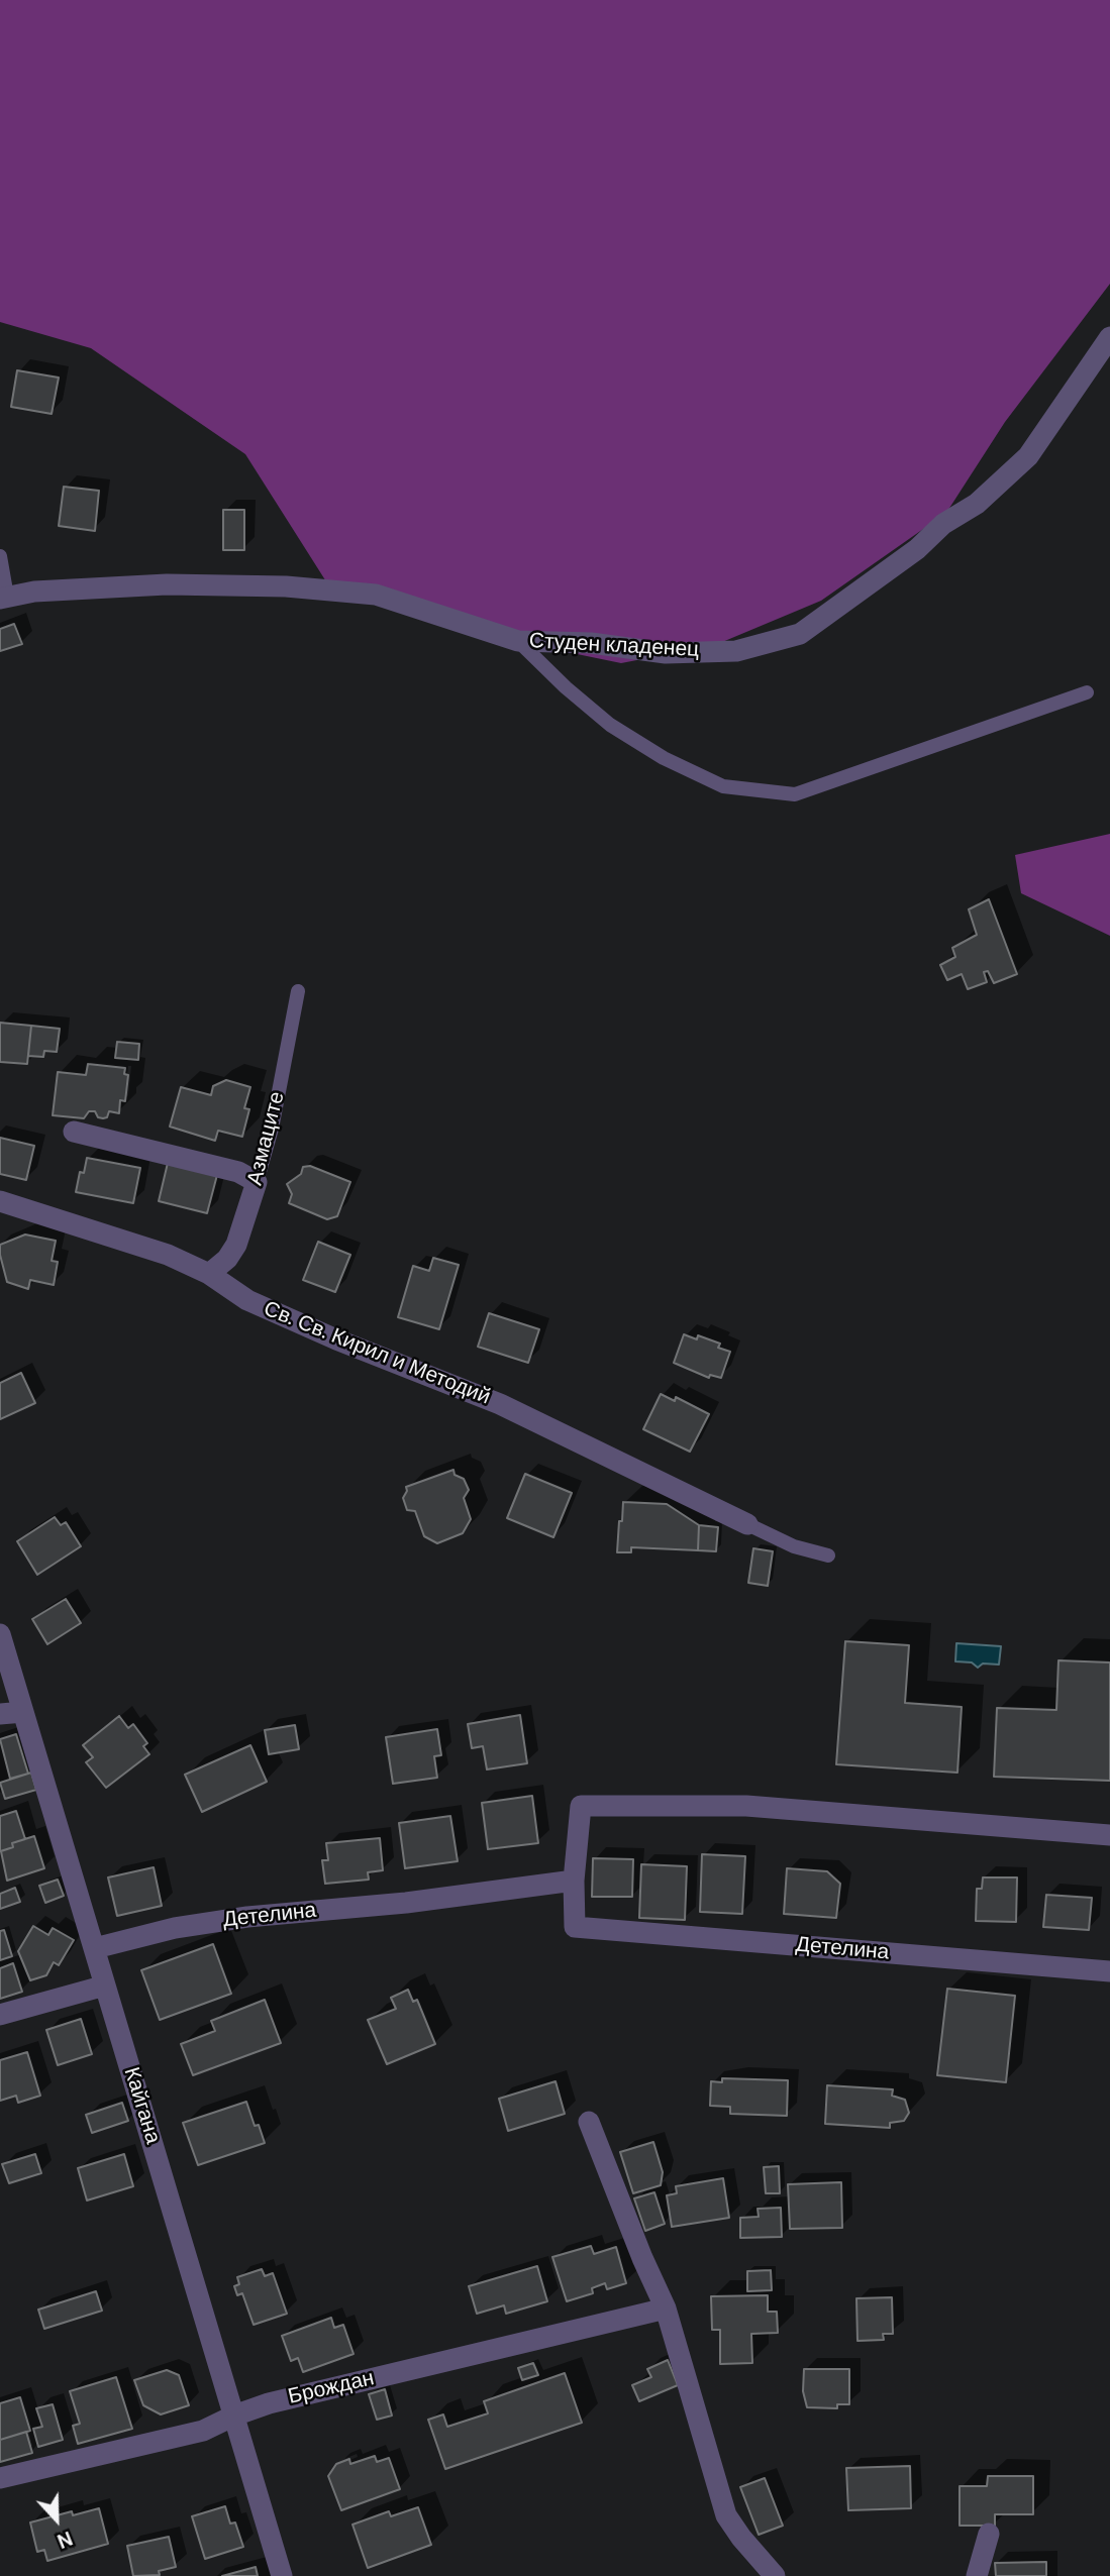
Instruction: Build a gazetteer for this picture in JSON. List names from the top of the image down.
{
  "streets": {
    "street": [
      "Студен кладенец",
      "Азмаците",
      "Св. Св. Кирил и Методий",
      "Детелина",
      "Кайгана",
      "Брождан"
    ]
  },
  "crossings": [
    ["Азмаците", "Св. Св. Кирил и Методий"],
    ["Детелина", "Кайгана"],
    ["Кайгана", "Брождан"]
  ],
  "north": "bottom"
}
